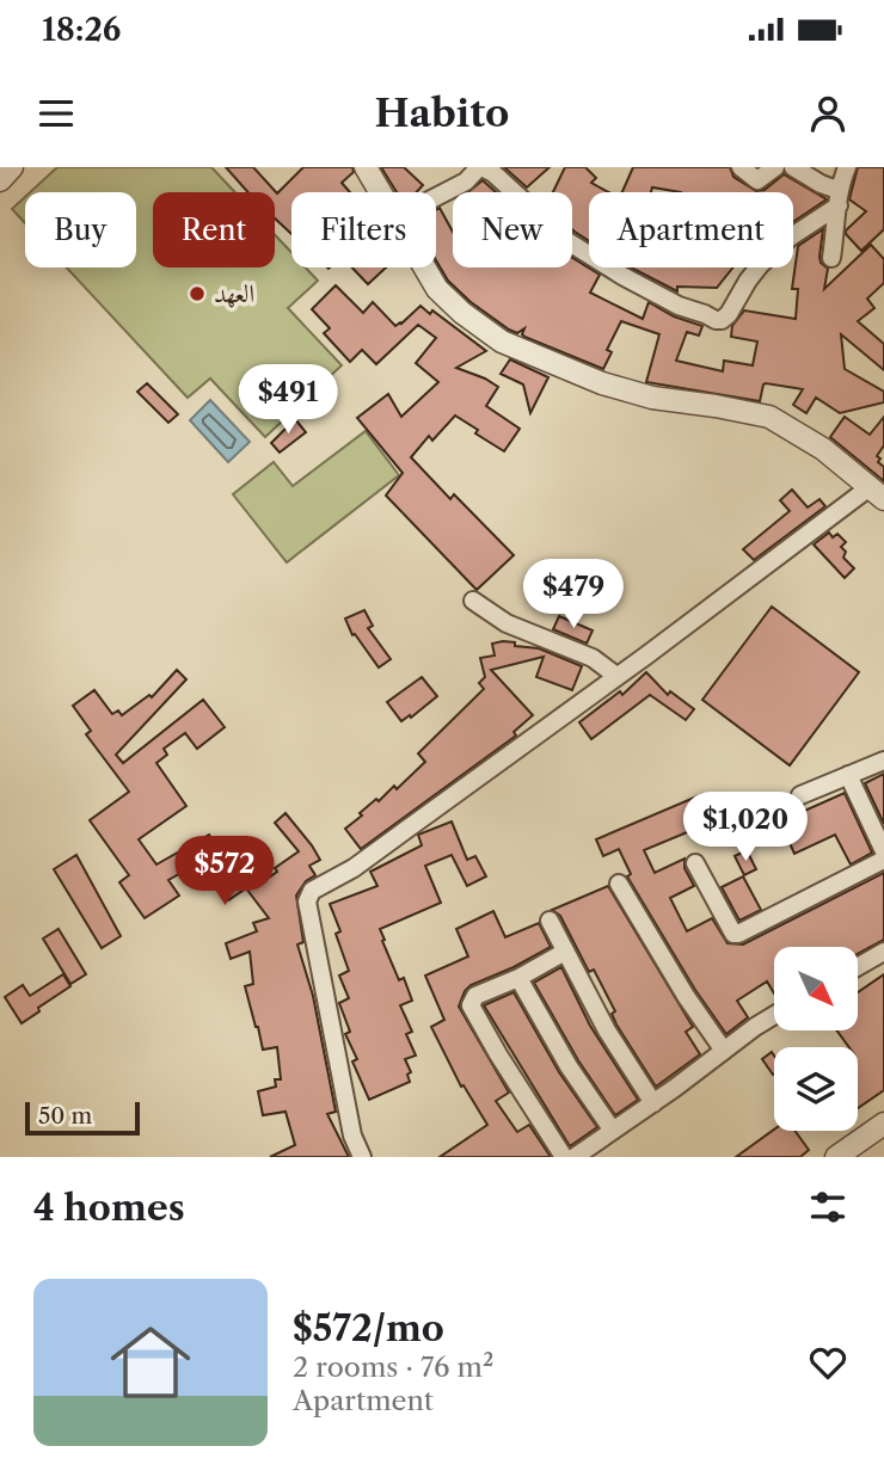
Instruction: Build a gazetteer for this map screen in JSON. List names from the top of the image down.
{
  "places": ["العهد"],
  "scale_bar": "50 m",
  "north": "bottom right",
  "page": {
    "status": "18:26",
    "header": "Habito",
    "chip": [
      "Buy",
      "Rent",
      "Filters",
      "New",
      "Apartment"
    ],
    "price": [
      "$491",
      "$479",
      "$1,020",
      "$572"
    ],
    "scale": "50 m",
    "heading": "4 homes",
    "list": [
      {
        "name": "$572/mo",
        "note": "2 rooms · 76 m² · Apartment"
      }
    ]
  }
}
